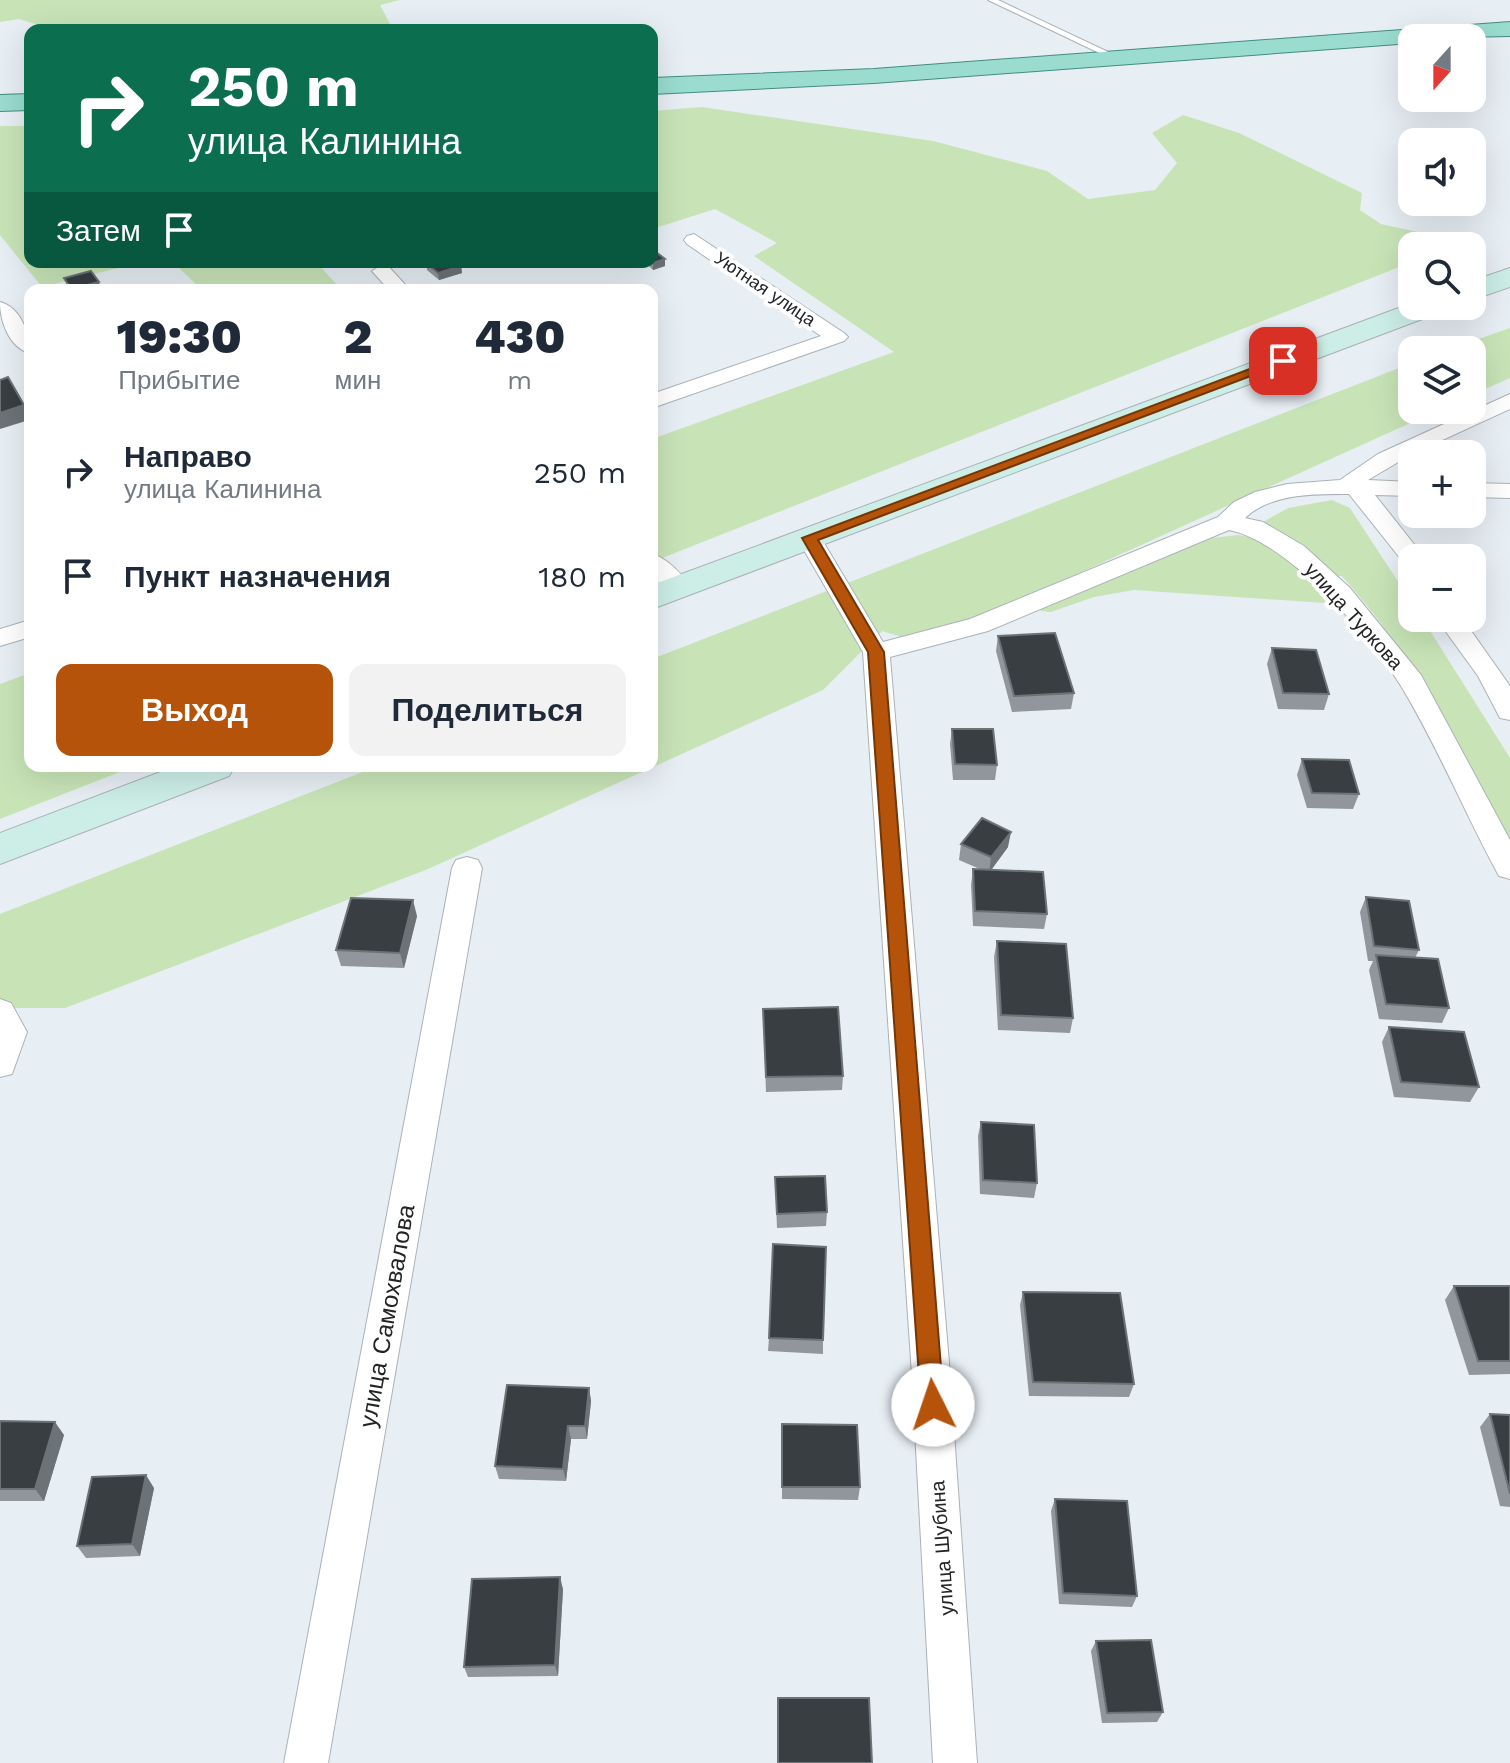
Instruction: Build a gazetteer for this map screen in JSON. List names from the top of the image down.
{
  "streets": {
    "street": [
      "Уютная улица",
      "улица Туркова",
      "улица Самохвалова",
      "улица Шубина"
    ]
  },
  "north": "bottom",
  "page": {
    "map_buttons": ["+", "−"],
    "turn": ["250 m", "улица Калинина"],
    "then": "Затем",
    "eta": [
      "19:30",
      "Прибытие",
      "2",
      "мин",
      "430",
      "m"
    ],
    "list": [
      {
        "name": "Направо",
        "note": "улица Калинина",
        "value": "250 m"
      },
      {
        "name": "Пункт назначения",
        "value": "180 m"
      }
    ],
    "buttons": ["Выход", "Поделиться"]
  }
}
